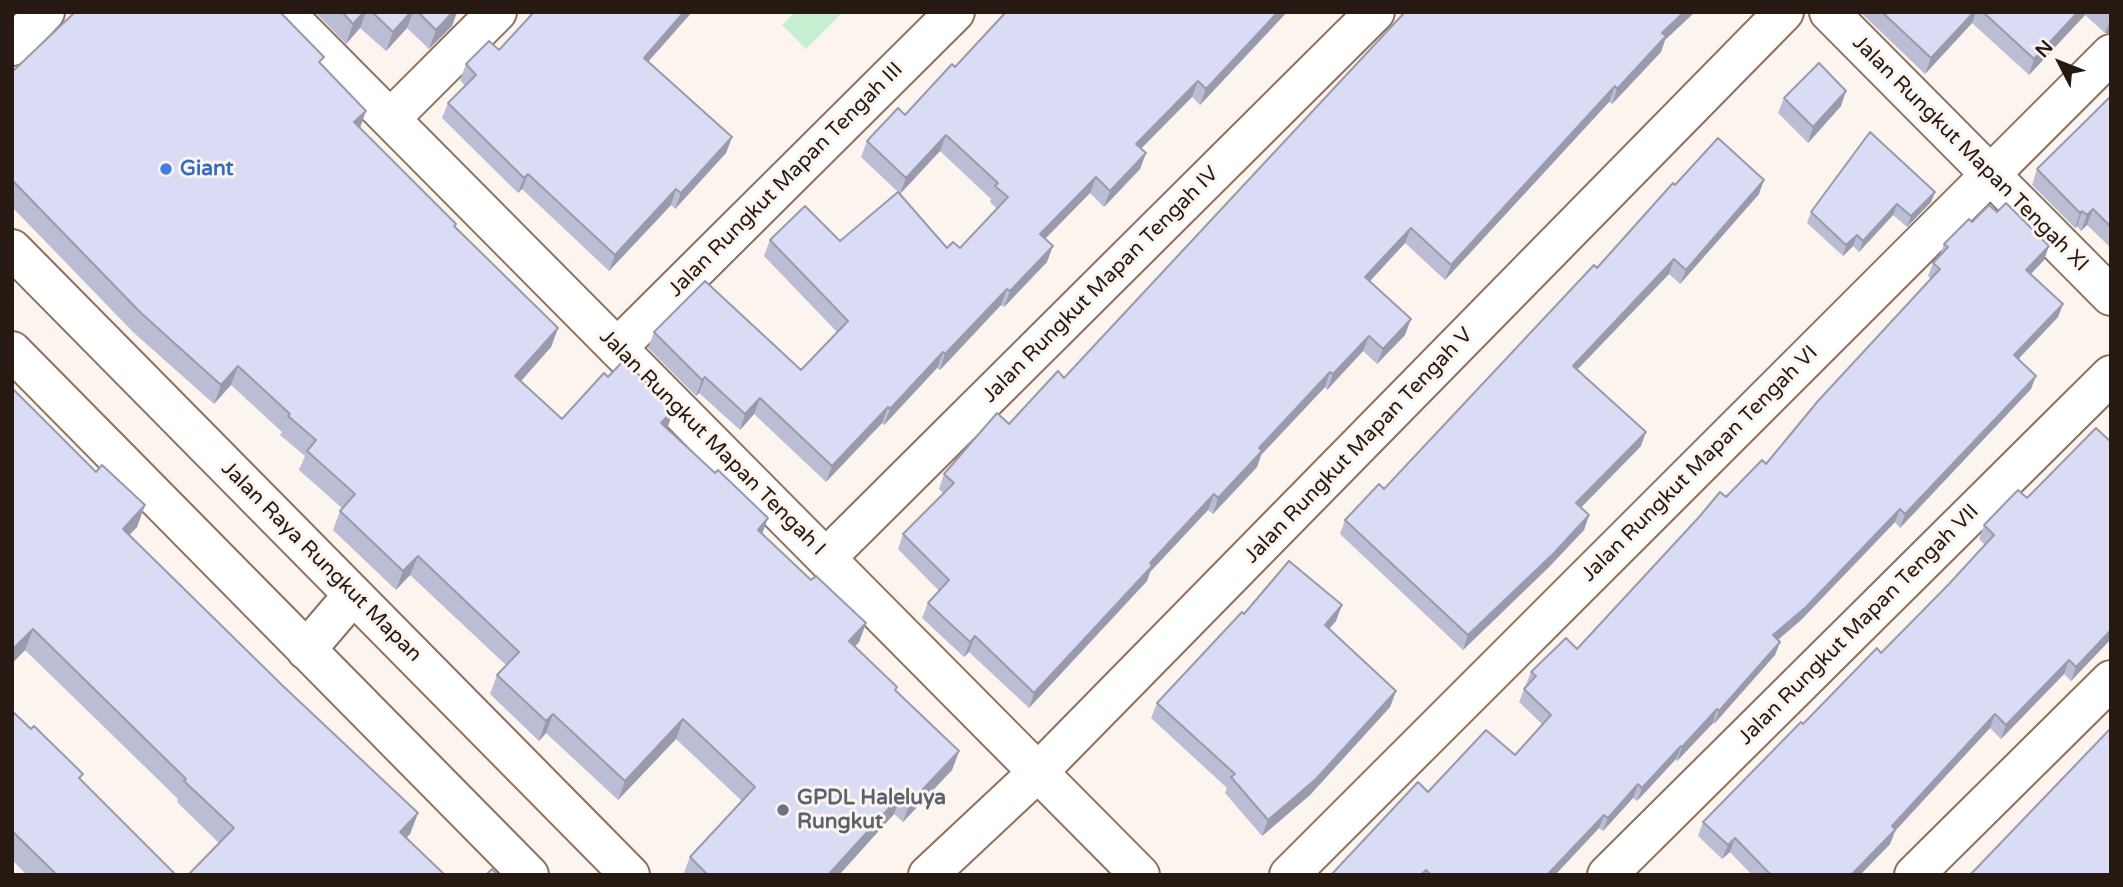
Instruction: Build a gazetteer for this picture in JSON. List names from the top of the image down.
{
  "streets": {
    "street": [
      "Jalan Rungkut Mapan Tengah XI",
      "Jalan Rungkut Mapan Tengah III",
      "Jalan Rungkut Mapan Tengah IV",
      "Jalan Rungkut Mapan Tengah I",
      "Jalan Rungkut Mapan Tengah V",
      "Jalan Rungkut Mapan Tengah VI",
      "Jalan Raya Rungkut Mapan",
      "Jalan Rungkut Mapan Tengah VII"
    ]
  },
  "crossings": [
    ["Jalan Rungkut Mapan Tengah XI", "Jalan Rungkut Mapan Tengah VI"],
    ["Jalan Rungkut Mapan Tengah III", "Jalan Rungkut Mapan Tengah I"],
    ["Jalan Rungkut Mapan Tengah IV", "Jalan Rungkut Mapan Tengah I"],
    ["Jalan Rungkut Mapan Tengah I", "Jalan Rungkut Mapan Tengah V"]
  ],
  "places": ["Giant", "GPDL Haleluya Rungkut"],
  "north": "top left"
}
